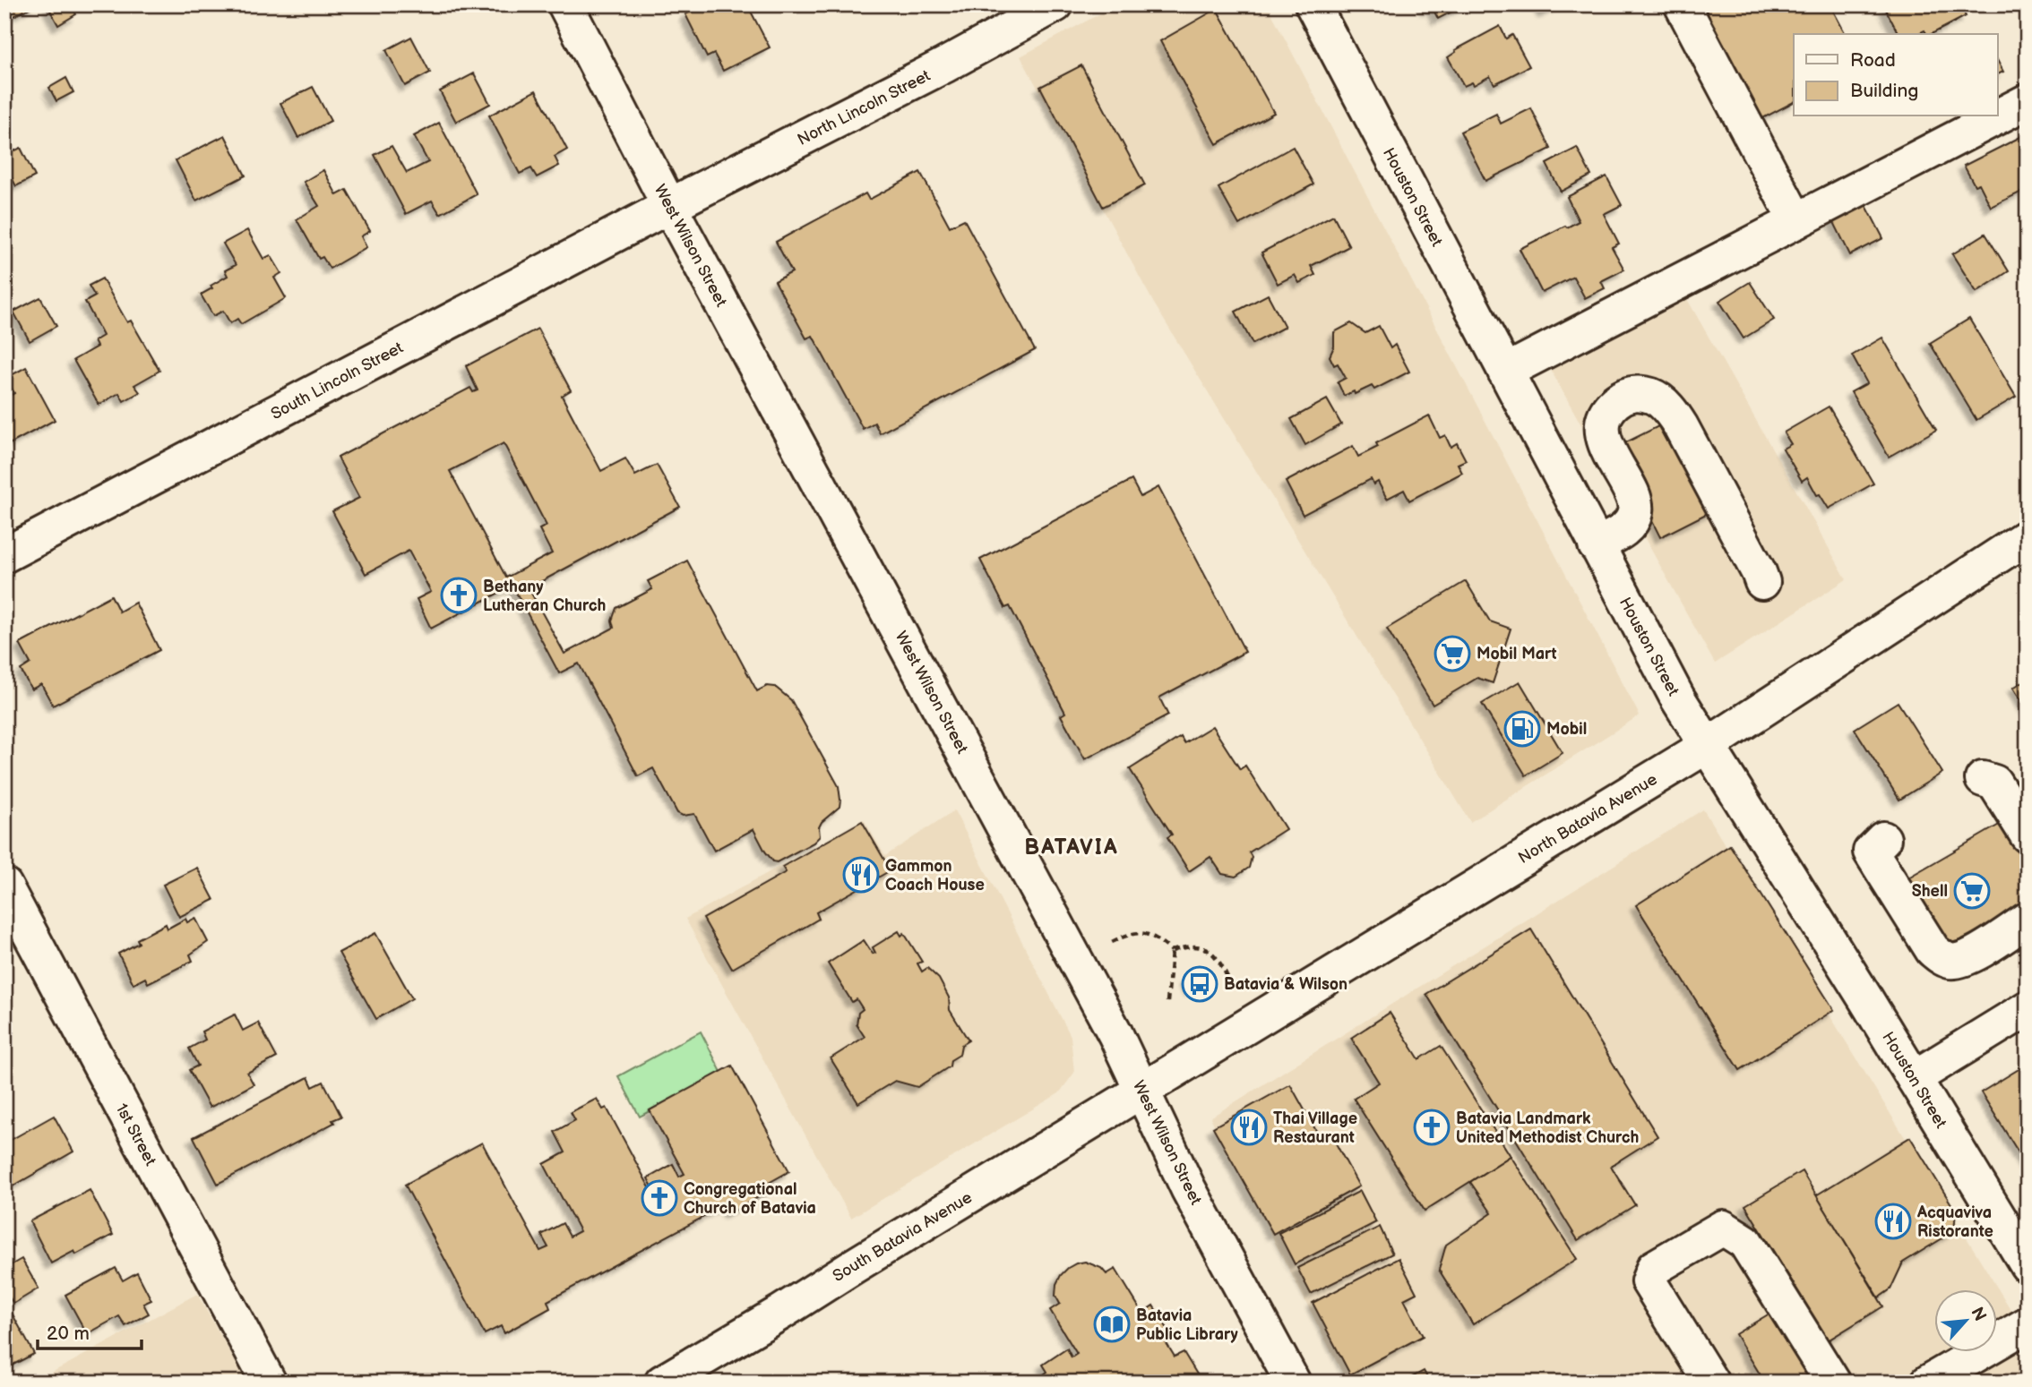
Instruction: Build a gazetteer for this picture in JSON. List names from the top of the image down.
{
  "streets": {
    "street": [
      "North Lincoln Street",
      "Houston Street",
      "West Wilson Street",
      "South Lincoln Street",
      "North Batavia Avenue",
      "1st Street",
      "South Batavia Avenue"
    ]
  },
  "crossings": [
    ["North Lincoln Street", "West Wilson Street"],
    ["North Lincoln Street", "South Lincoln Street"],
    ["Houston Street", "North Batavia Avenue"],
    ["West Wilson Street", "South Lincoln Street"],
    ["West Wilson Street", "North Batavia Avenue"],
    ["West Wilson Street", "South Batavia Avenue"],
    ["North Batavia Avenue", "South Batavia Avenue"]
  ],
  "districts": ["BATAVIA"],
  "places": {
    "church": ["Bethany Lutheran Church", "Batavia Landmark United Methodist Church", "Congregational Church of Batavia"],
    "supermarket": ["Mobil Mart", "Shell"],
    "fuel station": ["Mobil"],
    "restaurant": ["Gammon Coach House", "Thai Village Restaurant", "Acquaviva Ristorante"],
    "bus stop": ["Batavia & Wilson"],
    "library": ["Batavia Public Library"]
  },
  "legend": ["Road", "Building"],
  "scale_bar": "20 m",
  "north": "top right"
}
